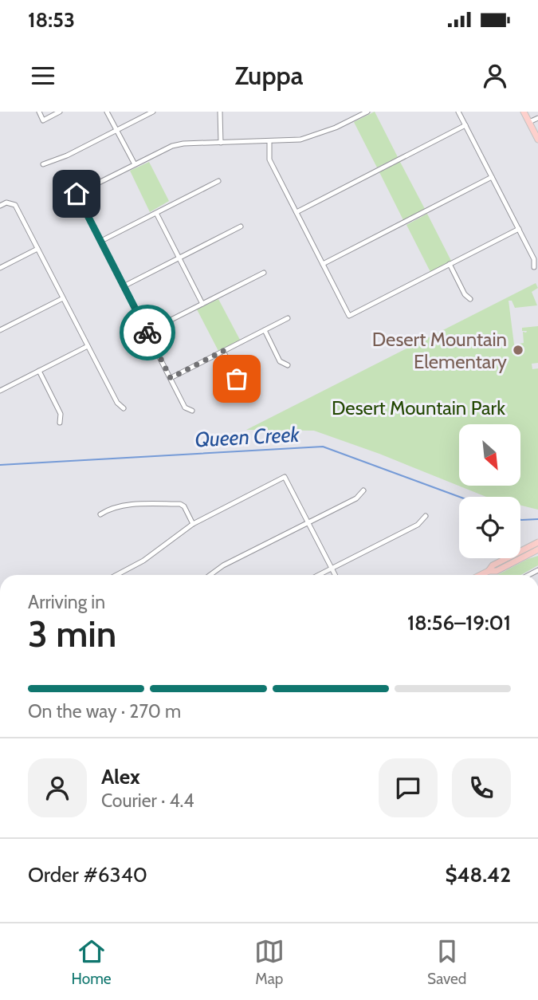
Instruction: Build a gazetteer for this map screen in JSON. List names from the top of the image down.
{
  "water": ["Queen Creek"],
  "parks": ["Desert Mountain Park"],
  "places": ["Desert Mountain Elementary"],
  "north": "bottom right",
  "page": {
    "status": "18:53",
    "header": "Zuppa",
    "heading": ["3 min", "Arriving in", "18:56–19:01"],
    "panel": [
      "Alex",
      "Courier · 4.4",
      "Order #6340",
      "$48.42"
    ],
    "bar": "On the way · 270 m",
    "tabs": ["Home", "Map", "Saved"]
  }
}
